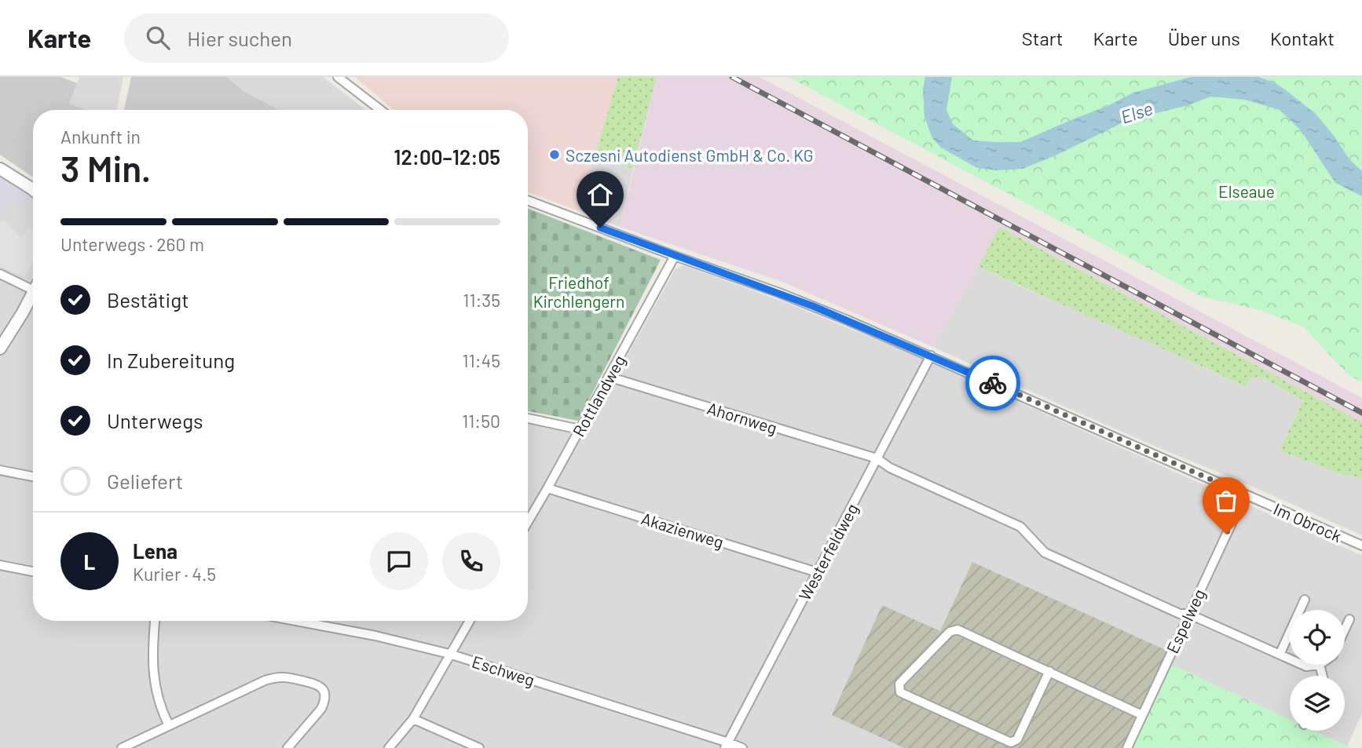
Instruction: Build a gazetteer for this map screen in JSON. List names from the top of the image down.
{
  "streets": {
    "street": [
      "Rottlandweg",
      "Ahornweg",
      "Im Obrock",
      "Akazienweg",
      "Westerfeldweg",
      "Espelweg",
      "Eschweg"
    ]
  },
  "crossings": [
    ["Rottlandweg", "Ahornweg"],
    ["Rottlandweg", "Im Obrock"],
    ["Rottlandweg", "Akazienweg"],
    ["Ahornweg", "Westerfeldweg"],
    ["Ahornweg", "Espelweg"],
    ["Im Obrock", "Westerfeldweg"],
    ["Im Obrock", "Espelweg"],
    ["Akazienweg", "Westerfeldweg"],
    ["Westerfeldweg", "Eschweg"]
  ],
  "water": ["Else"],
  "parks": ["Elseaue", "Friedhof Kirchlengern"],
  "places": ["Sczesni Autodienst GmbH & Co. KG"],
  "page": {
    "header": "Karte",
    "search": "Hier suchen",
    "nav": [
      "Start",
      "Karte",
      "Über uns",
      "Kontakt"
    ],
    "heading": ["3 Min.", "Ankunft in", "12:00–12:05"],
    "panel": ["Lena", "Kurier · 4.5"],
    "bar": "Unterwegs · 260 m",
    "list": [
      ["Bestätigt", "11:35"],
      ["In Zubereitung", "11:45"],
      ["Unterwegs", "11:50"],
      "Geliefert"
    ],
    "round": "L"
  }
}
